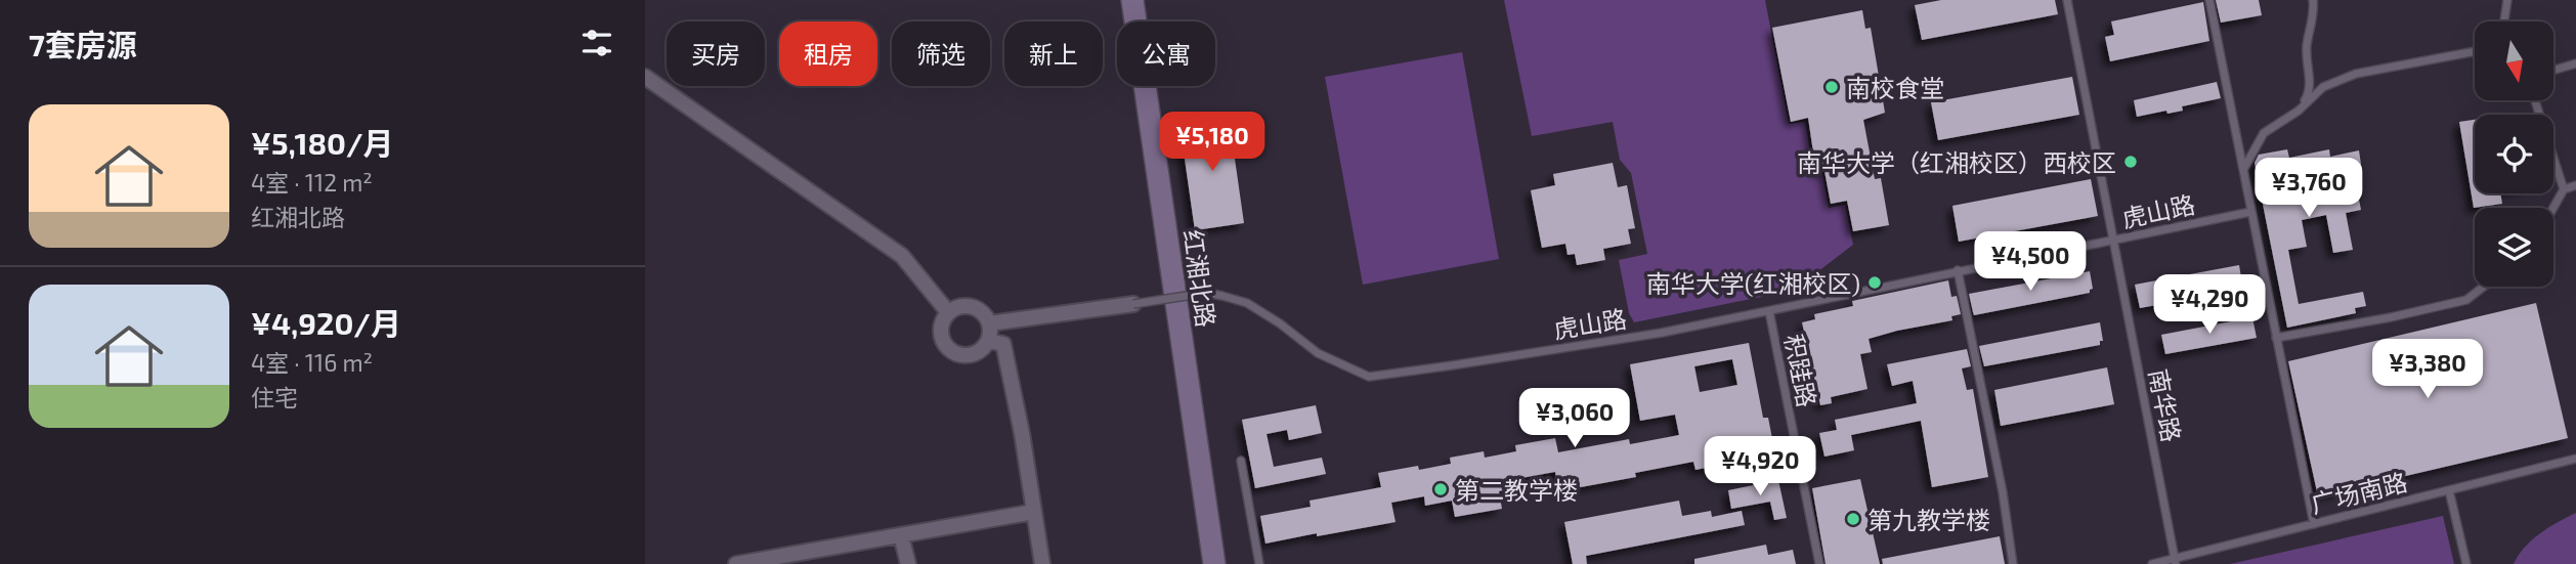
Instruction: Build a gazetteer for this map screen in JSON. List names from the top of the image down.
{
  "streets": {
    "main road": ["红湘北路"],
    "lane": [
      "虎山路",
      "积跬路",
      "南华路",
      "广场南路"
    ]
  },
  "crossings": [
    ["虎山路", "积跬路"],
    ["虎山路", "南华路"],
    ["南华路", "广场南路"]
  ],
  "places": [
    "南校食堂",
    "南华大学（红湘校区）西校区",
    "南华大学(红湘校区)",
    "第二教学楼",
    "第九教学楼"
  ],
  "north": "bottom",
  "page": {
    "heading": "7套房源",
    "chip": [
      "买房",
      "租房",
      "筛选",
      "新上",
      "公寓"
    ],
    "list": [
      {
        "name": "¥5,180/月",
        "note": "4室 · 112 m² · 红湘北路"
      },
      {
        "name": "¥4,920/月",
        "note": "4室 · 116 m² · 住宅"
      }
    ],
    "price": [
      "¥5,180",
      "¥3,760",
      "¥4,500",
      "¥4,290",
      "¥3,380",
      "¥3,060",
      "¥4,920"
    ]
  }
}
